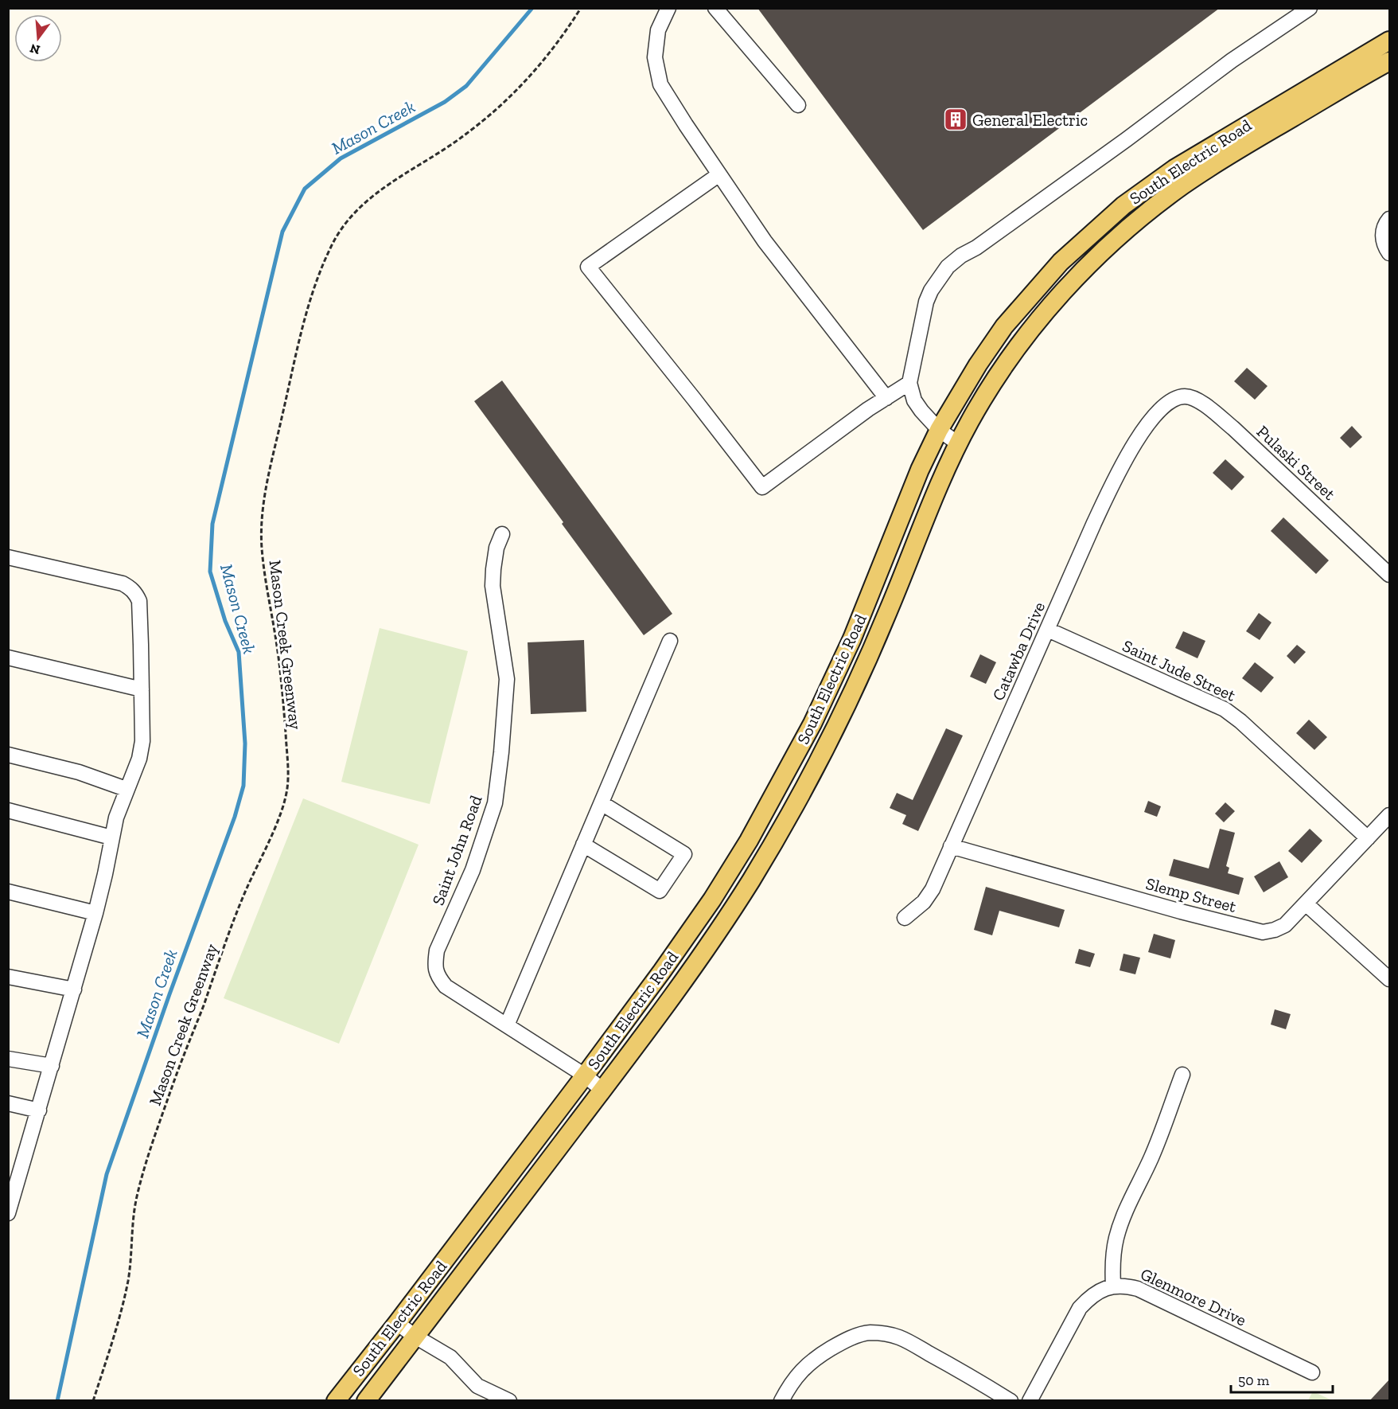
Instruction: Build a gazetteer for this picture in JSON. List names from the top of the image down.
{
  "streets": {
    "main road": ["South Electric Road"],
    "street": [
      "Pulaski Street",
      "Catawba Drive",
      "Saint Jude Street",
      "Saint John Road",
      "Slemp Street",
      "Glenmore Drive"
    ],
    "path": ["Mason Creek Greenway"]
  },
  "crossings": [
    ["South Electric Road", "Saint John Road"],
    ["Pulaski Street", "Catawba Drive"],
    ["Catawba Drive", "Saint Jude Street"],
    ["Catawba Drive", "Slemp Street"]
  ],
  "water": ["Mason Creek"],
  "places": {
    "building": ["General Electric"]
  },
  "scale_bar": "50 m",
  "north": "bottom"
}
